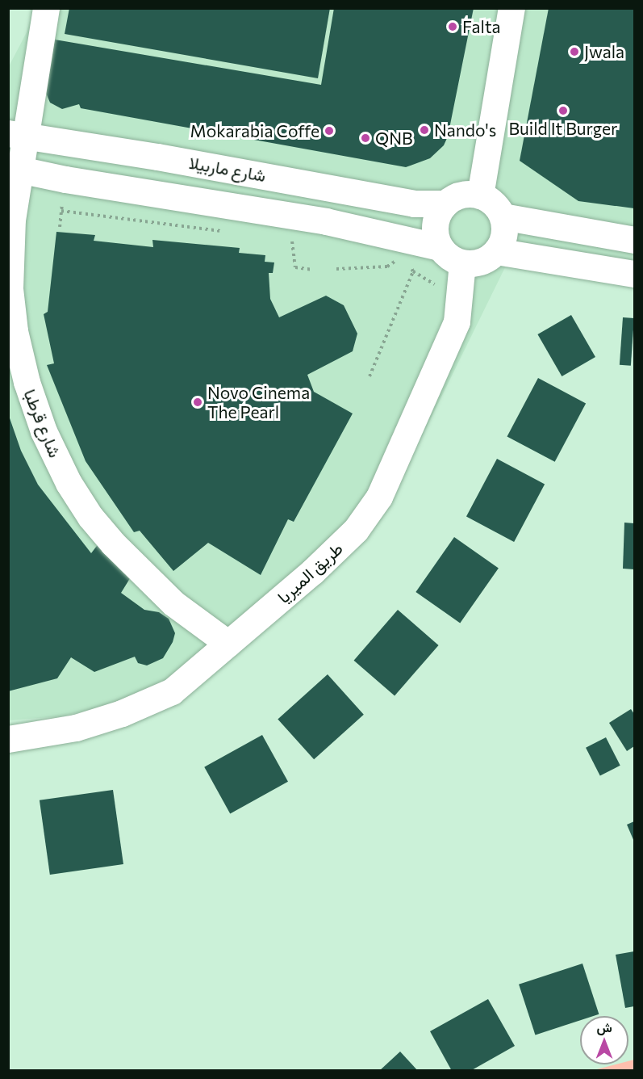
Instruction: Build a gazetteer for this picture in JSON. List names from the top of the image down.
{
  "streets": {
    "street": ["شارع ماربيلا", "شارع قرطبا", "طريق الميريا"]
  },
  "crossings": [
    ["شارع ماربيلا", "شارع قرطبا"],
    ["شارع ماربيلا", "طريق الميريا"],
    ["شارع قرطبا", "طريق الميريا"]
  ],
  "places": [
    "Falta",
    "Jwala",
    "Build It Burger",
    "Nando's",
    "Mokarabia Coffe",
    "QNB",
    "Novo Cinema The Pearl"
  ],
  "north": "top"
}
